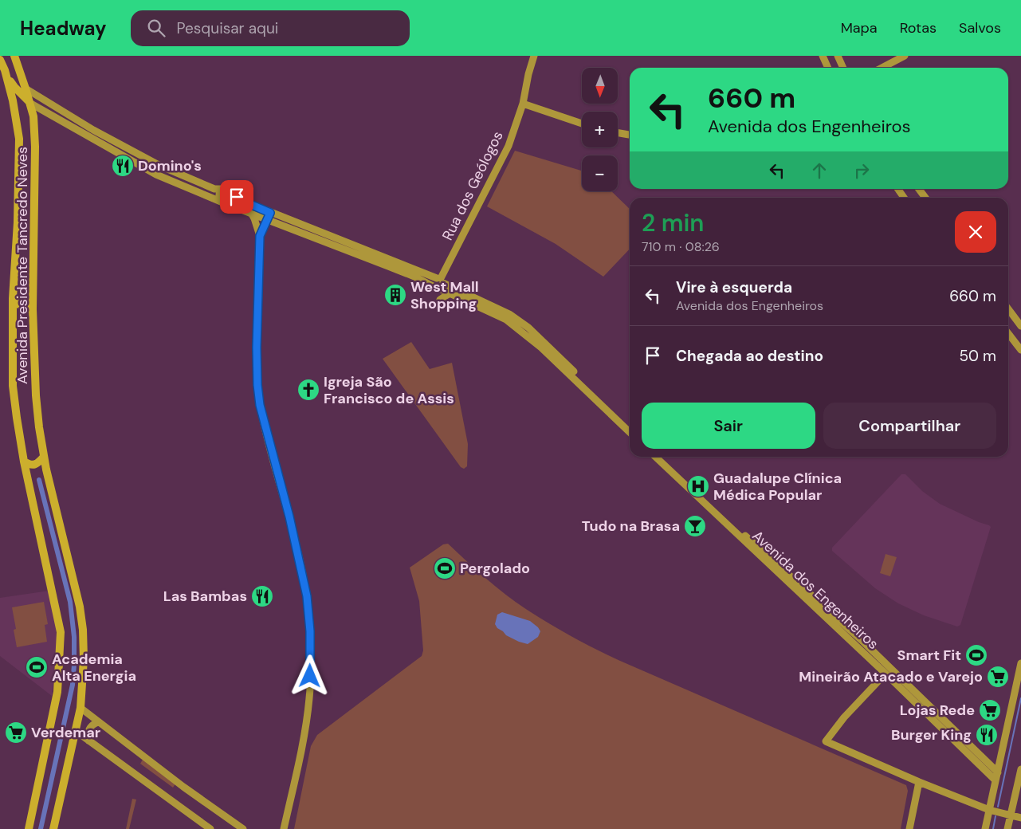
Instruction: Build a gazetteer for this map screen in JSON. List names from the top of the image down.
{
  "streets": {
    "main road": ["Avenida Presidente Tancredo Neves"],
    "street": ["Rua dos Geólogos", "Avenida dos Engenheiros"]
  },
  "places": {
    "restaurant": ["Domino's", "Las Bambas", "Burger King"],
    "building": ["West Mall Shopping"],
    "church": ["Igreja São Francisco de Assis"],
    "hospital": ["Guadalupe Clínica Médica Popular"],
    "bar": ["Tudo na Brasa"],
    "sports": ["Pergolado", "Smart Fit", "Academia Alta Energia"],
    "supermarket": ["Mineirão Atacado e Varejo", "Lojas Rede", "Verdemar"]
  },
  "north": "bottom",
  "page": {
    "header": "Headway",
    "search": "Pesquisar aqui",
    "nav": ["Mapa", "Rotas", "Salvos"],
    "map_buttons": ["+", "−"],
    "turn": ["660 m", "Avenida dos Engenheiros"],
    "heading": ["2 min", "710 m · 08:26"],
    "list": [
      {
        "name": "Vire à esquerda",
        "note": "Avenida dos Engenheiros",
        "value": "660 m"
      },
      {
        "name": "Chegada ao destino",
        "value": "50 m"
      }
    ],
    "buttons": ["Sair", "Compartilhar"]
  }
}
